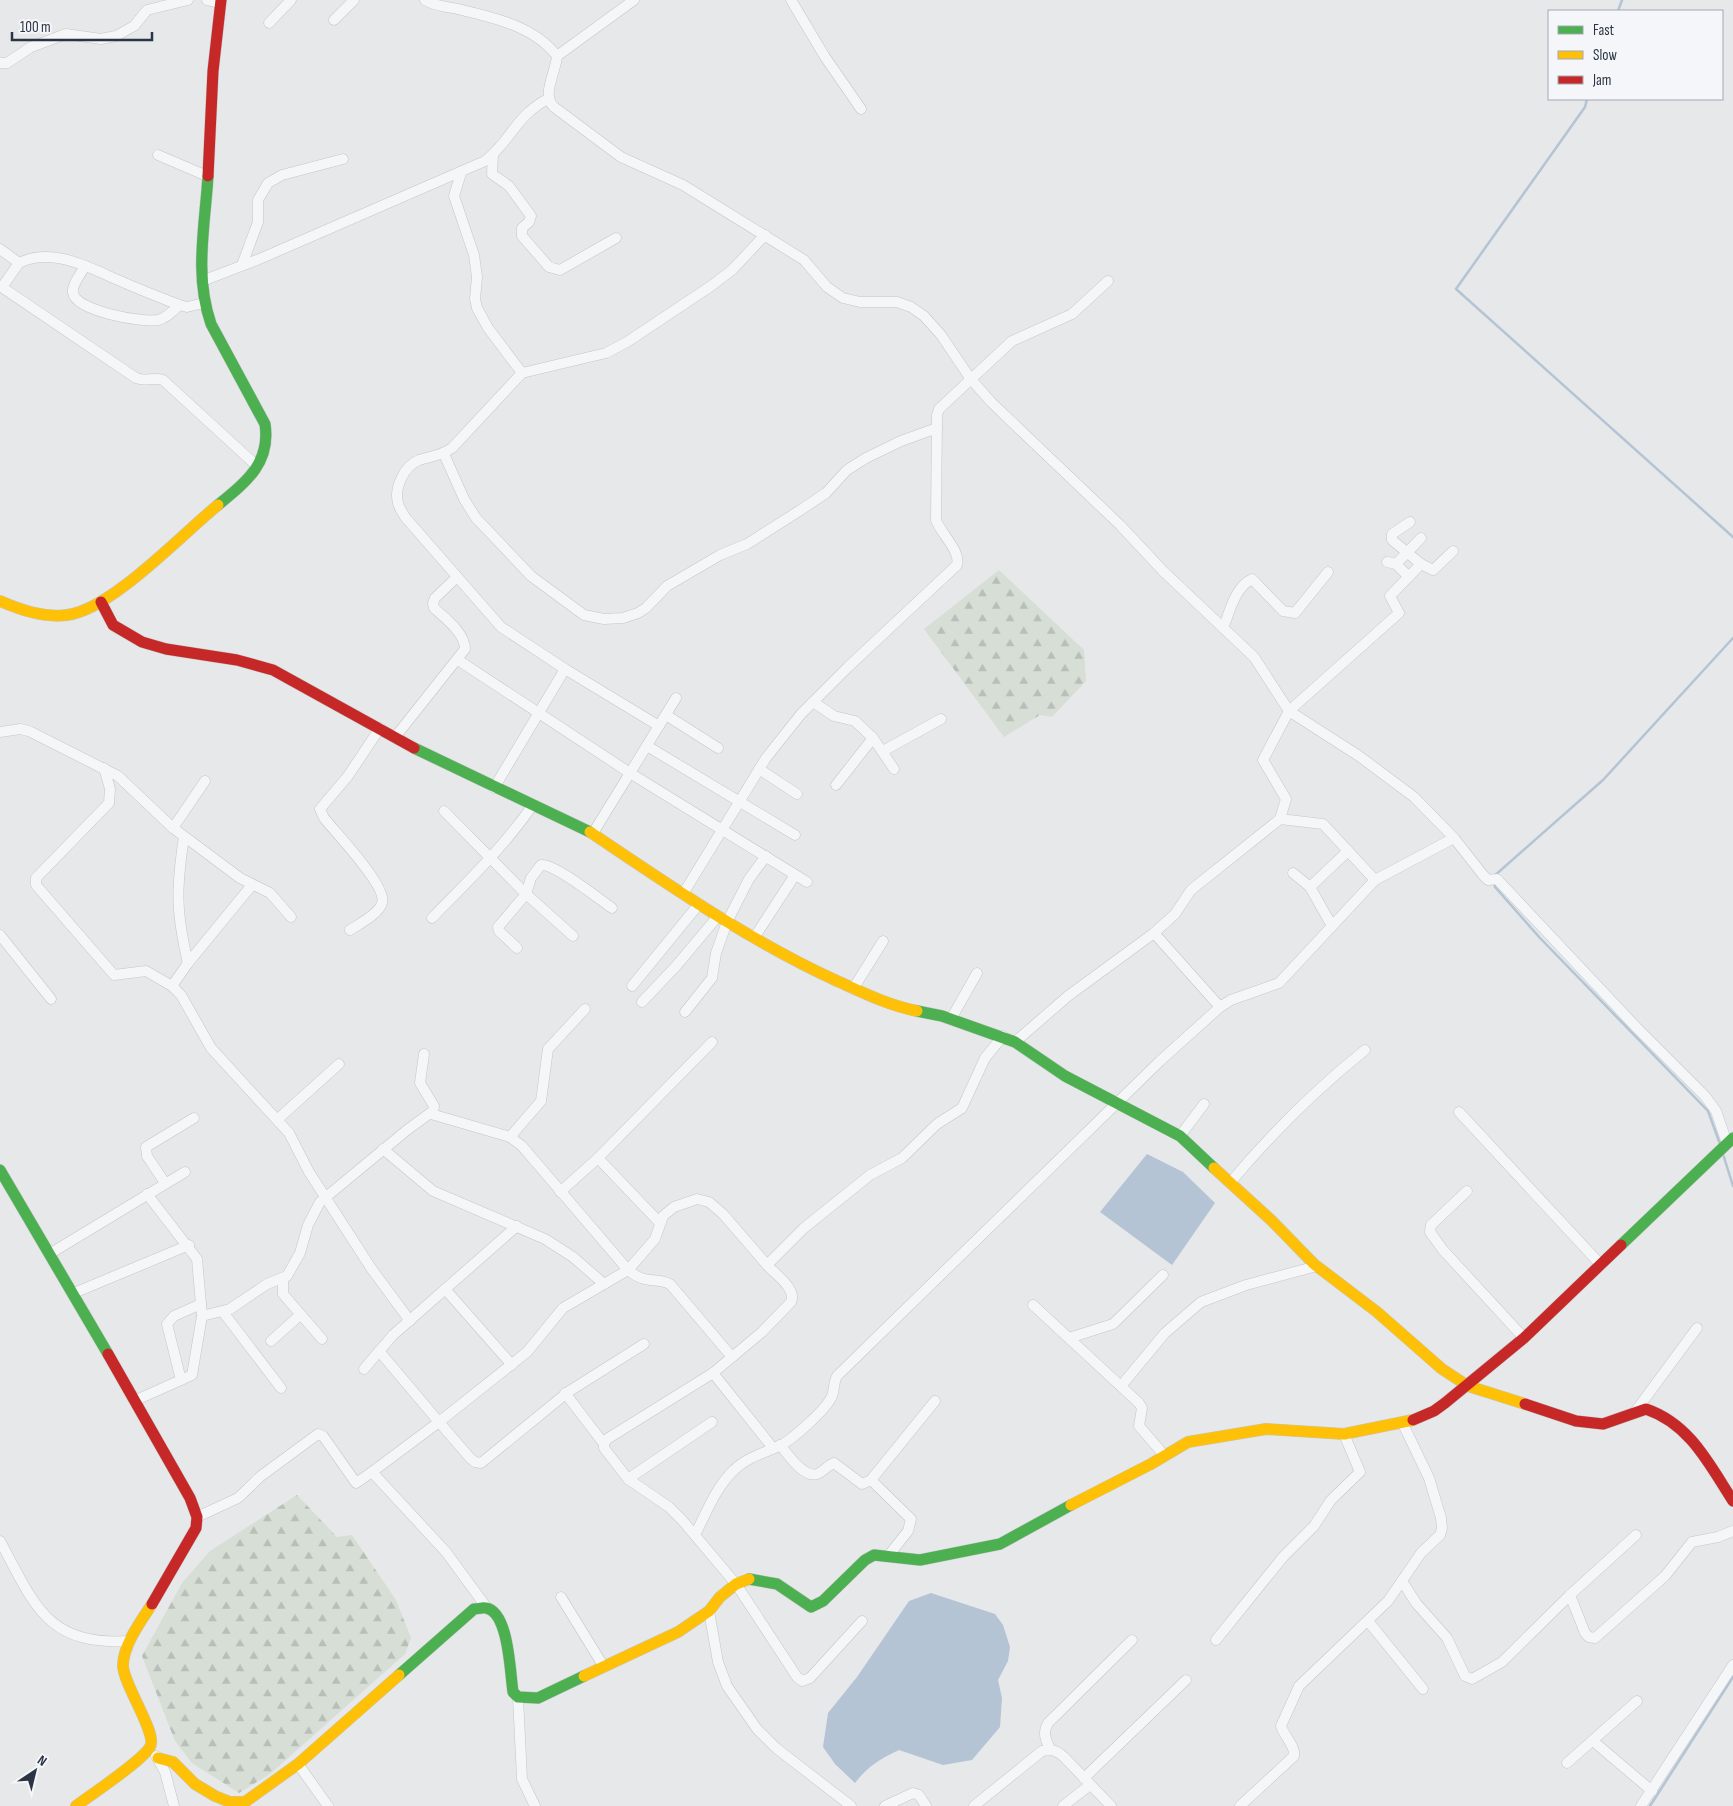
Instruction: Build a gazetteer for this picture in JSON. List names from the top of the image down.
{
  "legend": ["Fast", "Slow", "Jam"],
  "scale_bar": "100 m",
  "north": "top right"
}
